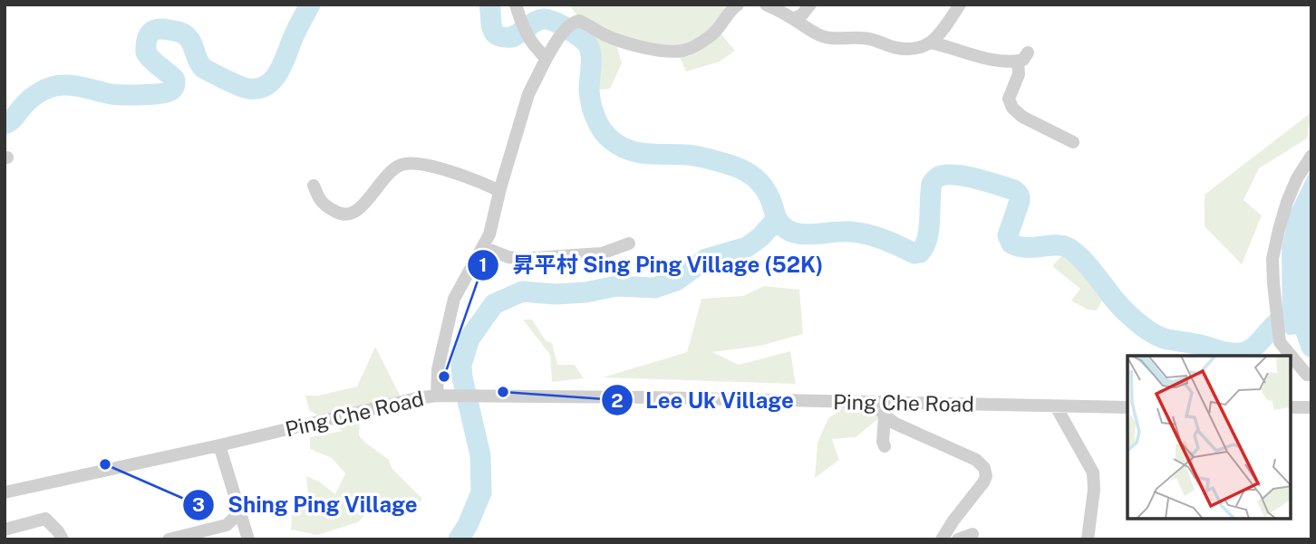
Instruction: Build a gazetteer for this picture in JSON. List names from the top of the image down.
{
  "streets": {
    "street": ["Ping Che Road"]
  },
  "places": ["昇平村 Sing Ping Village (52K)", "Lee Uk Village", "Shing Ping Village"]
}
